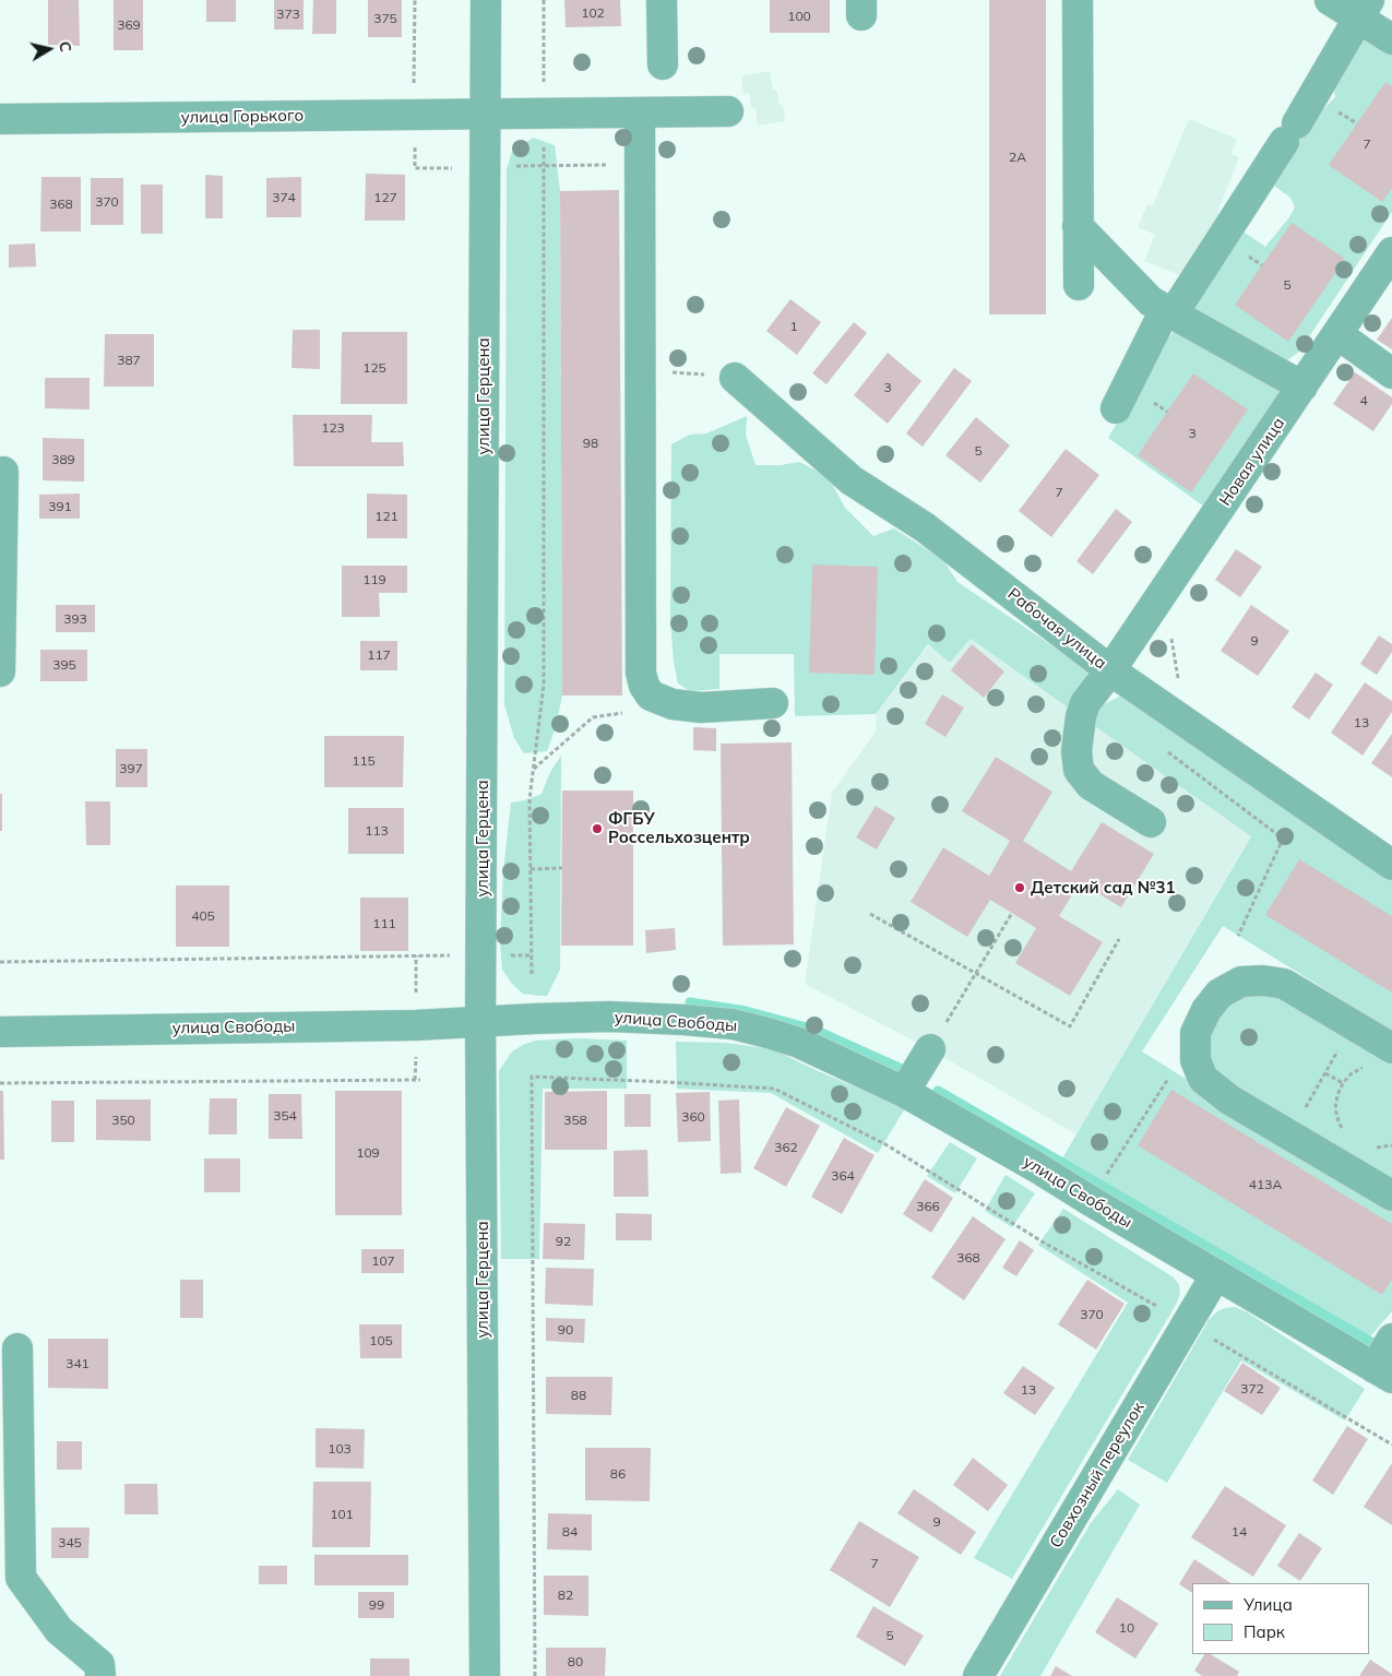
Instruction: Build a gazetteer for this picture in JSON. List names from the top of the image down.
{
  "streets": {
    "street": [
      "улица Горького",
      "улица Герцена",
      "Новая улица",
      "Рабочая улица",
      "улица Свободы",
      "Совхозный переулок"
    ]
  },
  "crossings": [
    ["улица Горького", "улица Герцена"],
    ["улица Герцена", "улица Свободы"],
    ["Новая улица", "Рабочая улица"],
    ["улица Свободы", "Совхозный переулок"]
  ],
  "places": ["ФГБУ Россельхозцентр", "Детский сад №31"],
  "house_numbers": [
    "102",
    "373",
    "100",
    "375",
    "369",
    "7",
    "2А",
    "374",
    "127",
    "370",
    "368",
    "5",
    "1",
    "387",
    "125",
    "3",
    "4",
    "123",
    "3",
    "98",
    "5",
    "389",
    "7",
    "391",
    "121",
    "119",
    "393",
    "9",
    "117",
    "395",
    "13",
    "115",
    "397",
    "113",
    "405",
    "111",
    "354",
    "360",
    "350",
    "358",
    "362",
    "109",
    "364",
    "413А",
    "366",
    "92",
    "368",
    "107",
    "370",
    "90",
    "105",
    "341",
    "372",
    "13",
    "88",
    "103",
    "86",
    "101",
    "9",
    "84",
    "14",
    "345",
    "7",
    "82",
    "99",
    "10",
    "5",
    "80"
  ],
  "legend": ["Улица", "Парк"],
  "north": "right"
}
